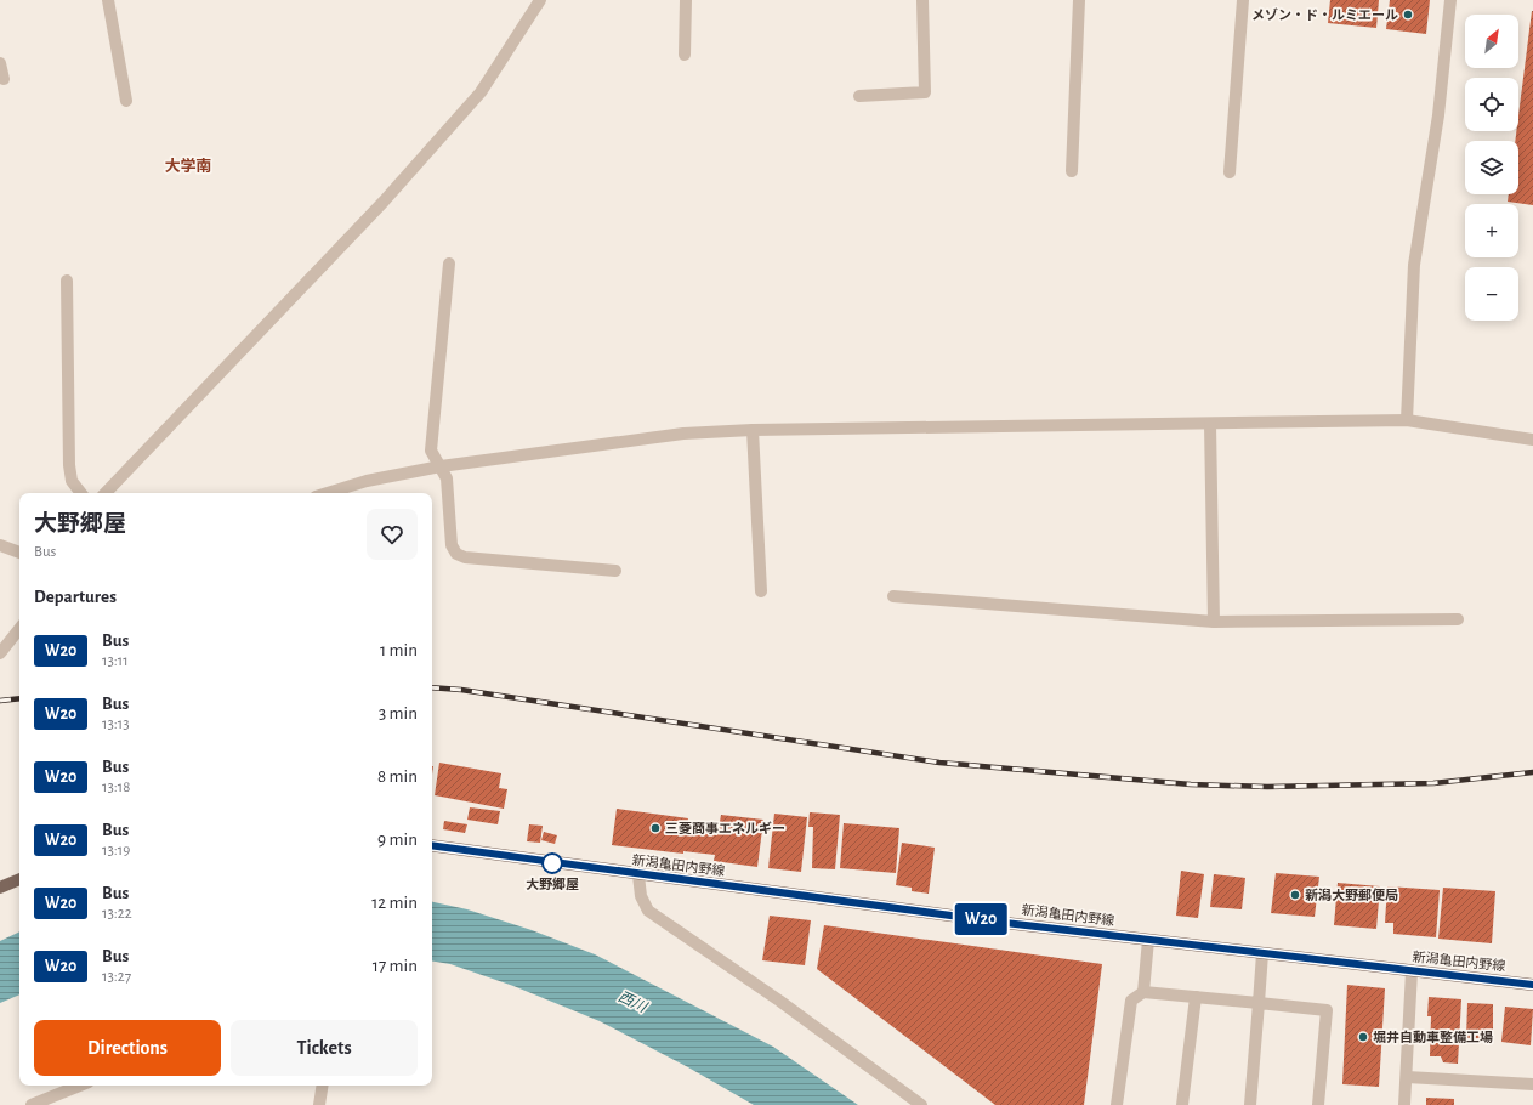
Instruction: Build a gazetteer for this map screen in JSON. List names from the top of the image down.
{
  "streets": {
    "main road": ["新潟亀田内野線"]
  },
  "districts": ["大学南"],
  "water": ["西川"],
  "places": [
    "メゾン・ド・ルミエール",
    "三菱商事エネルギー",
    "大野郷屋",
    "新潟大野郵便局",
    "堀井自動車整備工場"
  ],
  "lines": ["bus line W20"],
  "north": "top right",
  "page": {
    "on_map": "W20",
    "map_buttons": ["+", "−"],
    "heading": [
      ["大野郷屋", "Bus"],
      "Departures"
    ],
    "list": [
      {
        "mark": "W20",
        "name": "Bus",
        "note": "13:11",
        "value": "1 min"
      },
      {
        "mark": "W20",
        "name": "Bus",
        "note": "13:13",
        "value": "3 min"
      },
      {
        "mark": "W20",
        "name": "Bus",
        "note": "13:18",
        "value": "8 min"
      },
      {
        "mark": "W20",
        "name": "Bus",
        "note": "13:19",
        "value": "9 min"
      },
      {
        "mark": "W20",
        "name": "Bus",
        "note": "13:22",
        "value": "12 min"
      },
      {
        "mark": "W20",
        "name": "Bus",
        "note": "13:27",
        "value": "17 min"
      }
    ],
    "buttons": ["Directions", "Tickets"]
  }
}
